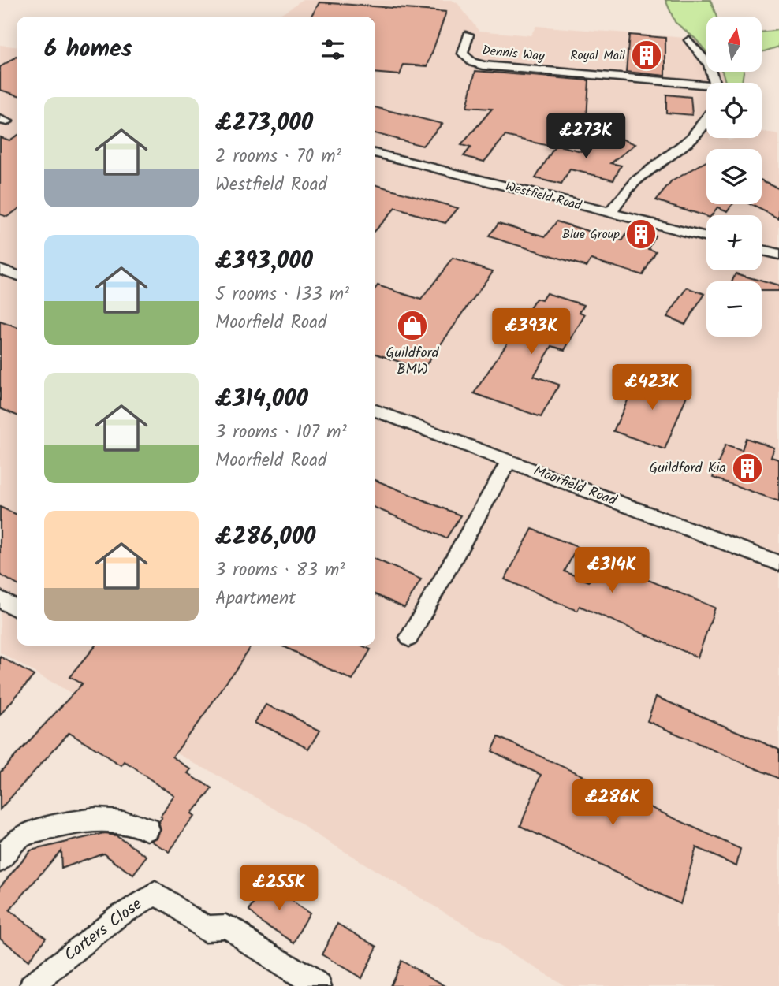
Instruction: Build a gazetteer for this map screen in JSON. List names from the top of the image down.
{
  "streets": {
    "street": [
      "Dennis Way",
      "Westfield Road",
      "Moorfield Road",
      "Carters Close"
    ]
  },
  "places": {
    "building": ["Royal Mail", "Blue Group", "Guildford Kia"],
    "shop": ["Guildford BMW"]
  },
  "north": "top",
  "page": {
    "map_buttons": ["+", "−"],
    "heading": "6 homes",
    "list": [
      {
        "name": "£273,000",
        "note": "2 rooms · 70 m² · Westfield Road"
      },
      {
        "name": "£393,000",
        "note": "5 rooms · 133 m² · Moorfield Road"
      },
      {
        "name": "£314,000",
        "note": "3 rooms · 107 m² · Moorfield Road"
      },
      {
        "name": "£286,000",
        "note": "3 rooms · 83 m² · Apartment"
      }
    ],
    "price": [
      "£273K",
      "£393K",
      "£423K",
      "£314K",
      "£286K",
      "£255K"
    ]
  }
}
